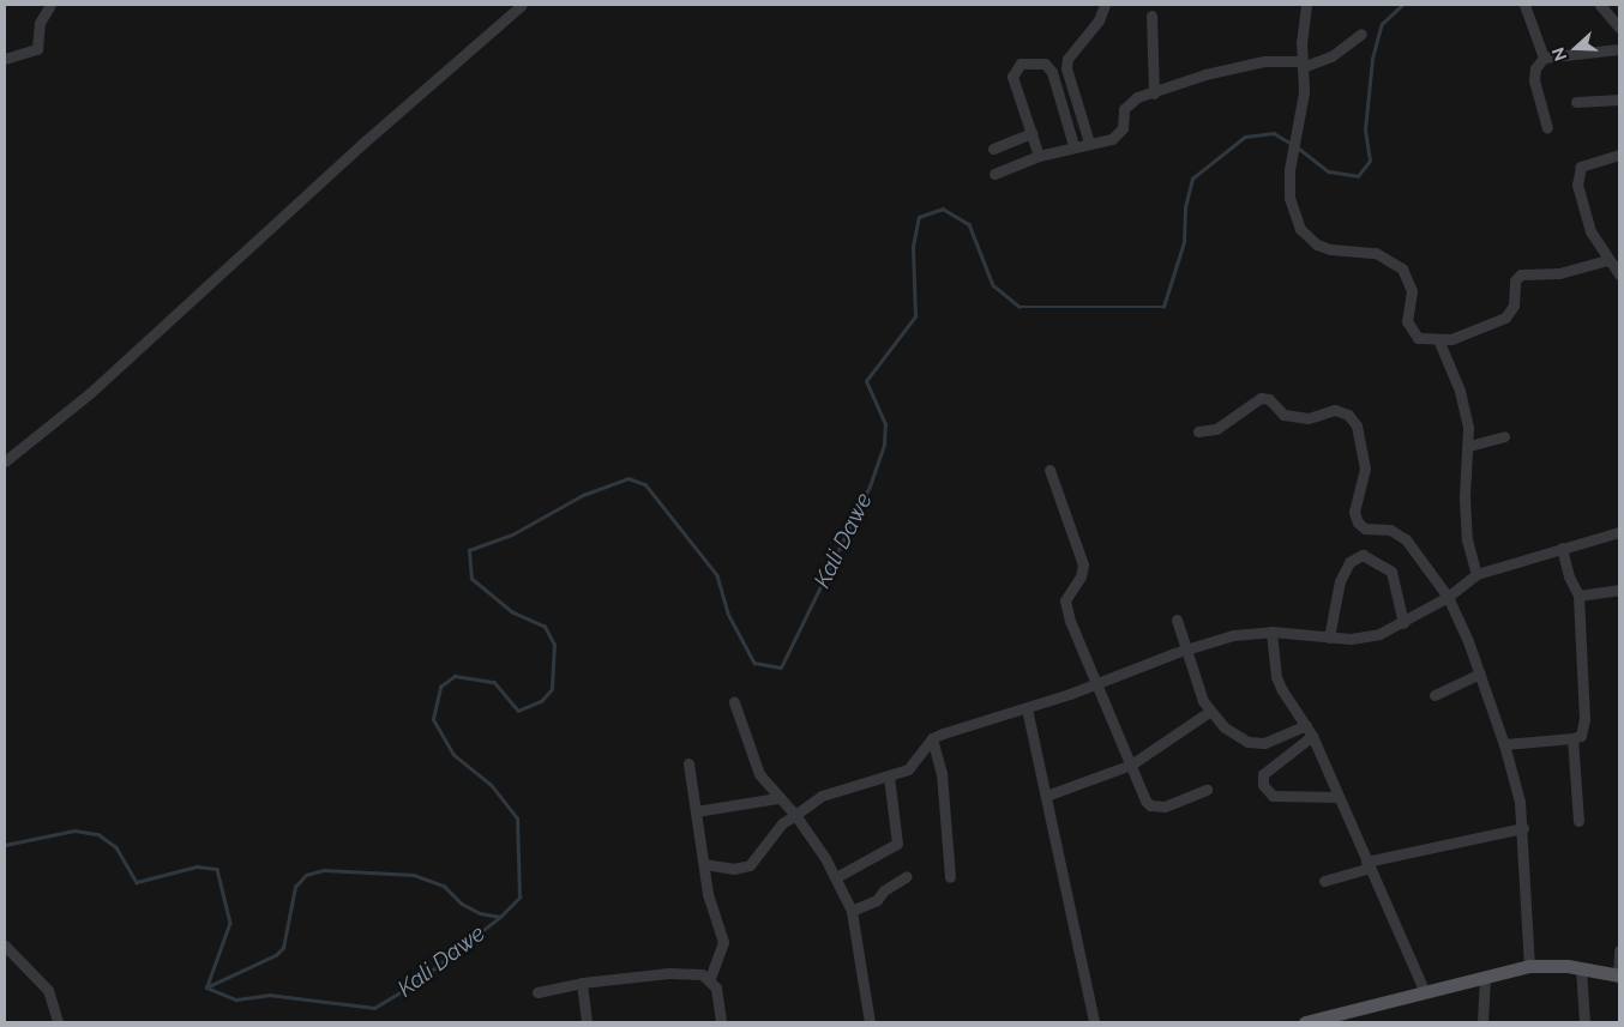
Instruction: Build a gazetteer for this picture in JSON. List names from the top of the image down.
{
  "water": ["Kali Dawe"],
  "north": "left"
}
